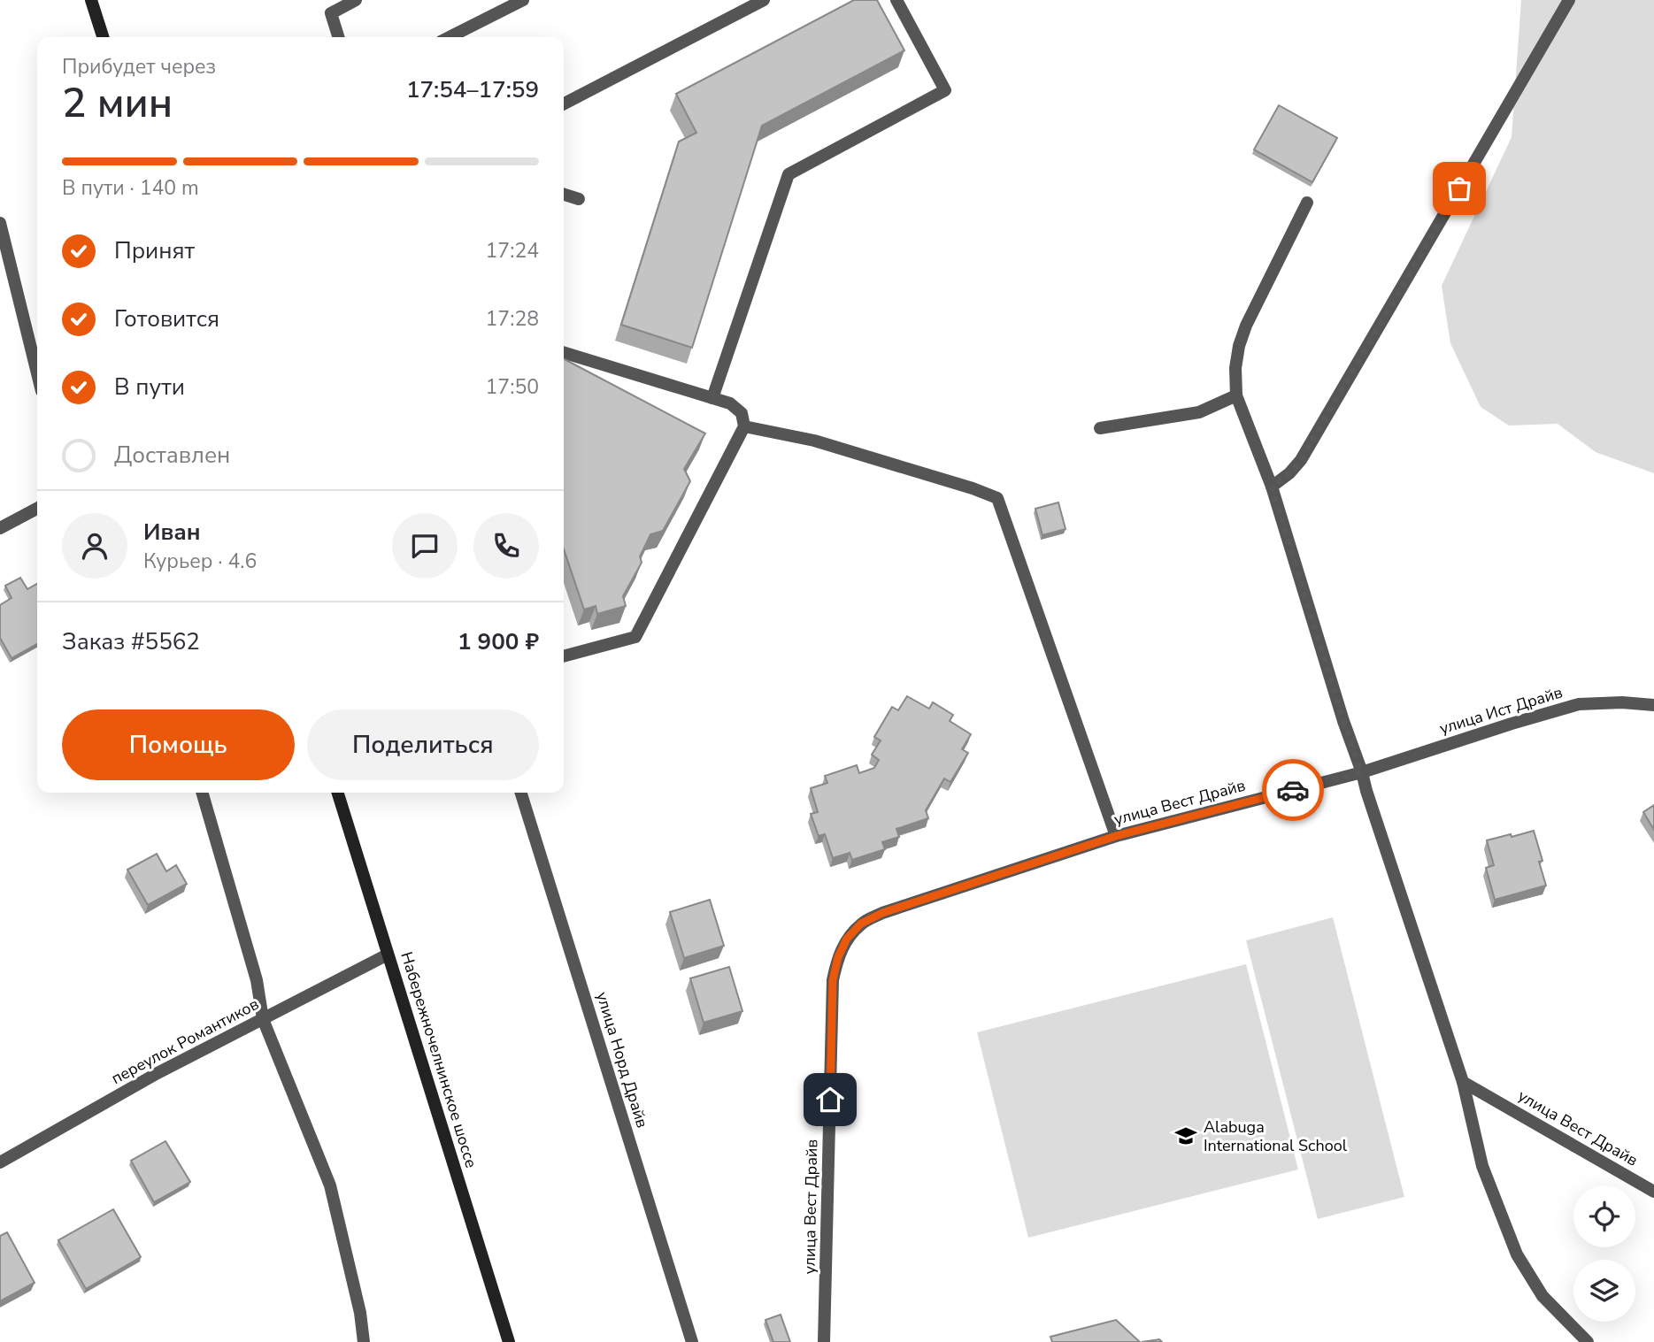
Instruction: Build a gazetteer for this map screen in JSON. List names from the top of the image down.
{
  "streets": {
    "main road": ["Набережночелнинское шоссе"],
    "street": [
      "улица Ист Драйв",
      "улица Вест Драйв",
      "переулок Романтиков",
      "улица Норд Драйв"
    ]
  },
  "crossings": [
    ["улица Ист Драйв", "улица Вест Драйв"],
    ["переулок Романтиков", "Набережночелнинское шоссе"]
  ],
  "places": {
    "school or university": ["Alabuga International School"]
  },
  "page": {
    "heading": ["2 мин", "Прибудет через", "17:54–17:59"],
    "panel": [
      "Иван",
      "Курьер · 4.6",
      "Заказ #5562",
      "1 900 ₽"
    ],
    "bar": "В пути · 140 m",
    "list": [
      ["Принят", "17:24"],
      ["Готовится", "17:28"],
      ["В пути", "17:50"],
      "Доставлен"
    ],
    "buttons": ["Помощь", "Поделиться"]
  }
}
